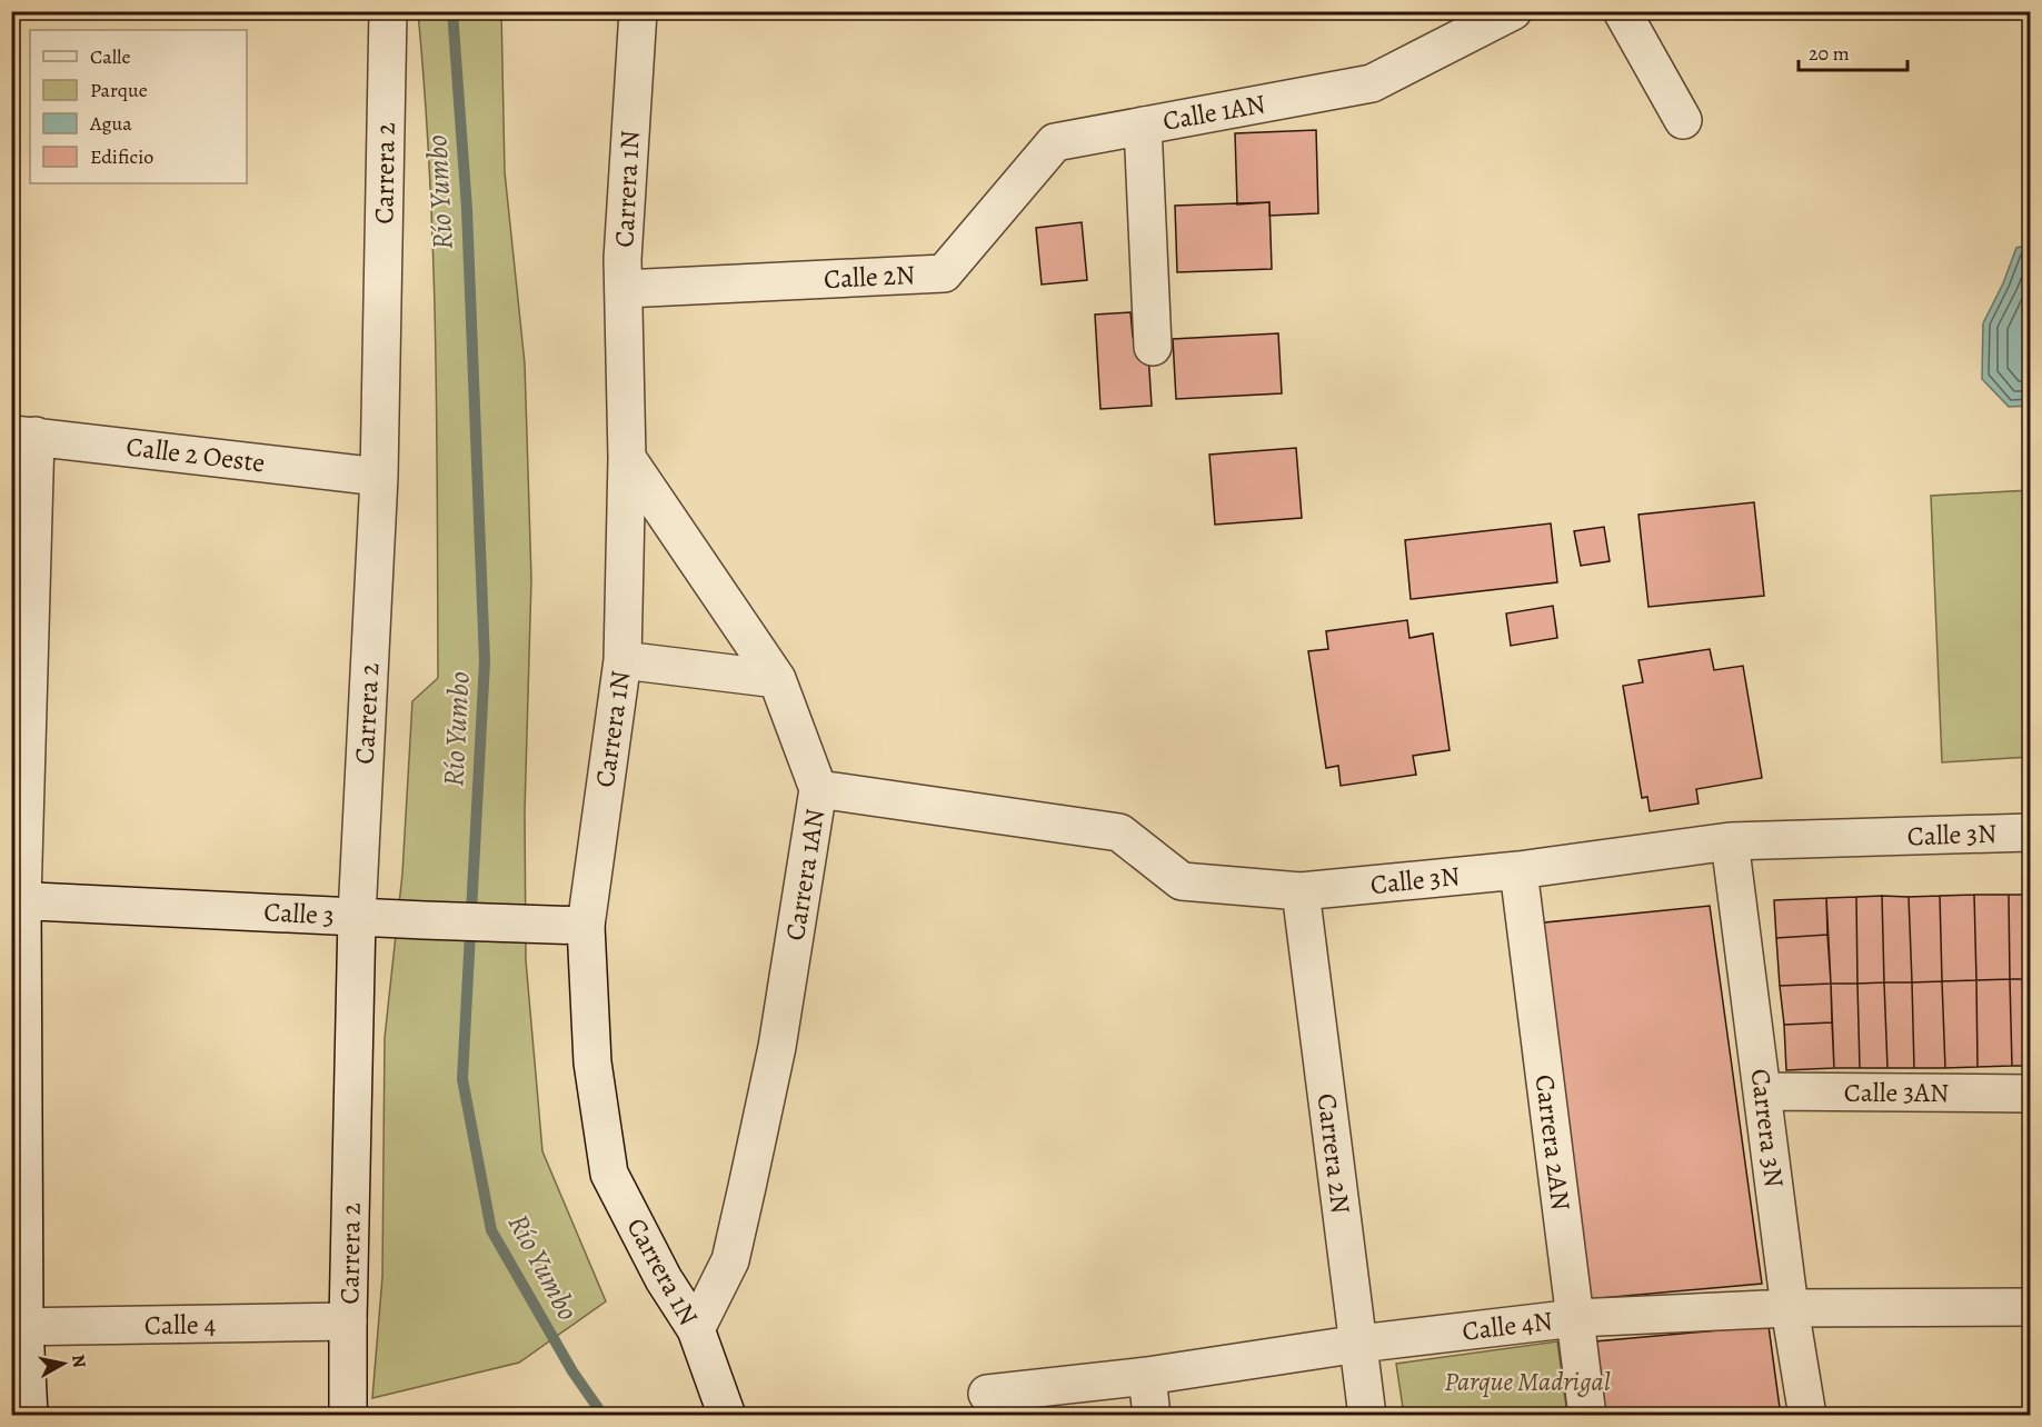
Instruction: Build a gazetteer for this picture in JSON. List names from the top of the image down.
{
  "streets": {
    "street": [
      "Calle 1AN",
      "Carrera 2",
      "Carrera 1N",
      "Calle 2N",
      "Calle 2 Oeste",
      "Calle 3N",
      "Carrera 1AN",
      "Calle 3",
      "Calle 3AN",
      "Carrera 3N",
      "Carrera 2AN",
      "Carrera 2N",
      "Calle 4",
      "Calle 4N"
    ]
  },
  "crossings": [
    ["Calle 1AN", "Calle 2N"],
    ["Carrera 2", "Calle 2 Oeste"],
    ["Carrera 2", "Calle 3"],
    ["Carrera 2", "Calle 4"],
    ["Carrera 1N", "Calle 2N"],
    ["Carrera 1N", "Carrera 1AN"],
    ["Carrera 1N", "Calle 3"],
    ["Calle 3N", "Carrera 1AN"],
    ["Calle 3N", "Carrera 3N"],
    ["Calle 3N", "Carrera 2AN"],
    ["Calle 3N", "Carrera 2N"],
    ["Calle 3AN", "Carrera 3N"],
    ["Carrera 3N", "Calle 4N"],
    ["Carrera 2AN", "Calle 4N"],
    ["Carrera 2N", "Calle 4N"]
  ],
  "water": ["Río Yumbo"],
  "parks": ["Parque Madrigal"],
  "legend": [
    "Calle",
    "Parque",
    "Agua",
    "Edificio"
  ],
  "scale_bar": "20 m",
  "north": "right"
}
